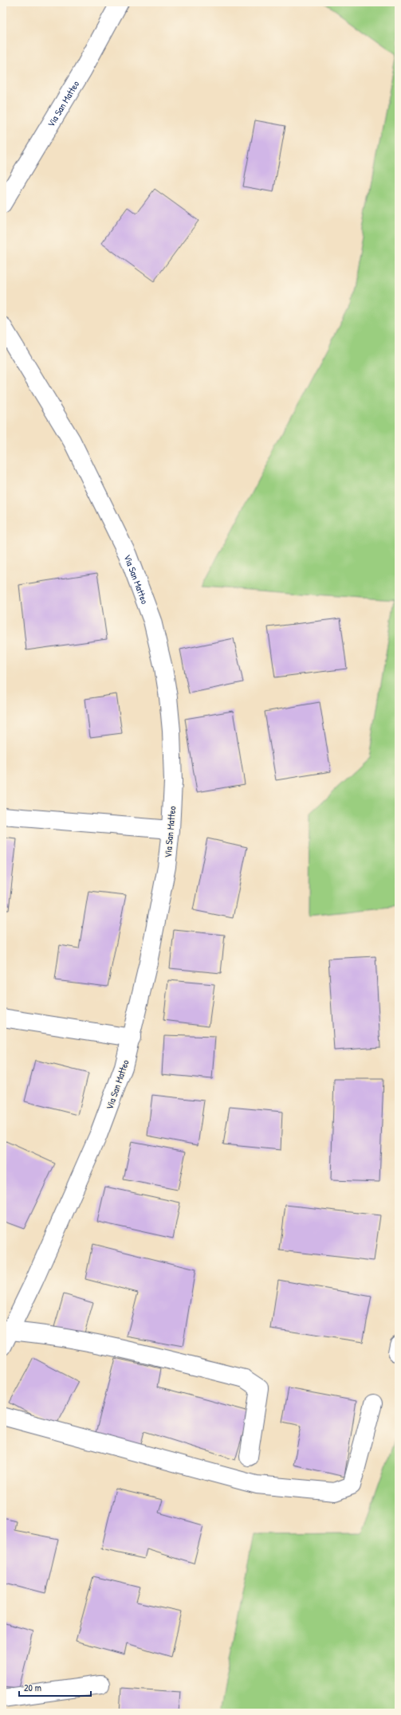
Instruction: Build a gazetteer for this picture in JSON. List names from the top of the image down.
{
  "streets": {
    "street": ["Via San Matteo"]
  },
  "scale_bar": "20 m"
}
